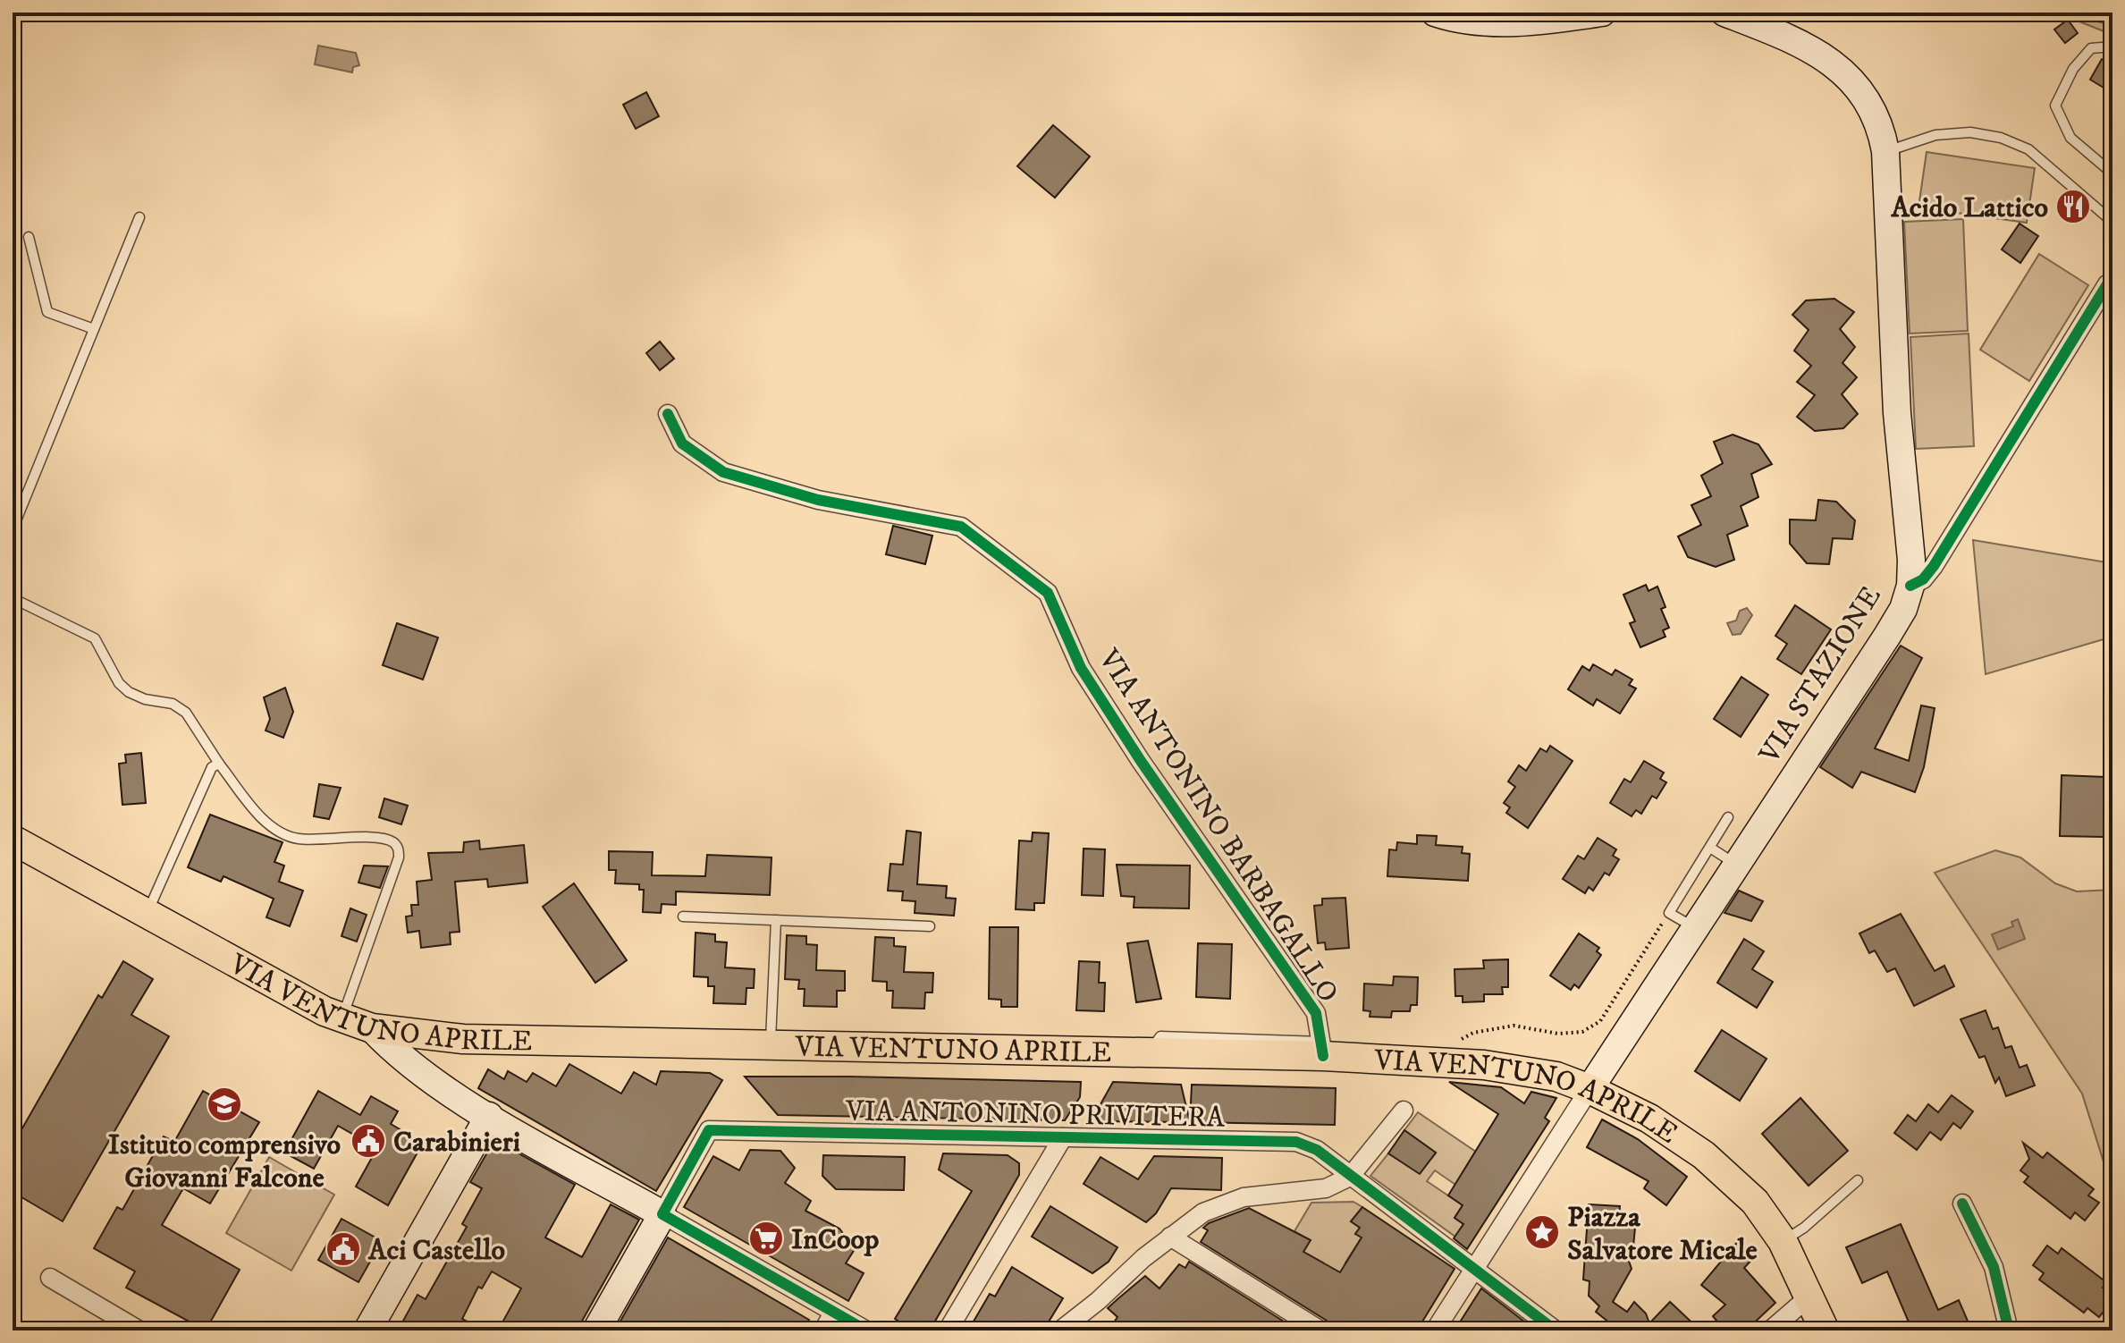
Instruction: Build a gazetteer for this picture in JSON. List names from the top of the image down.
{
  "streets": {
    "main road": ["VIA STAZIONE", "VIA VENTUNO APRILE"],
    "street": ["VIA ANTONINO BARBAGALLO", "VIA ANTONINO PRIVITERA"]
  },
  "crossings": [
    ["VIA STAZIONE", "VIA VENTUNO APRILE"],
    ["VIA ANTONINO BARBAGALLO", "VIA VENTUNO APRILE"]
  ],
  "places": {
    "restaurant": ["Acido Lattico"],
    "school or university": ["Istituto comprensivo Giovanni Falcone"],
    "public building": ["Carabinieri", "Aci Castello"],
    "place": ["Piazza Salvatore Micale"],
    "supermarket": ["InCoop"]
  }
}
